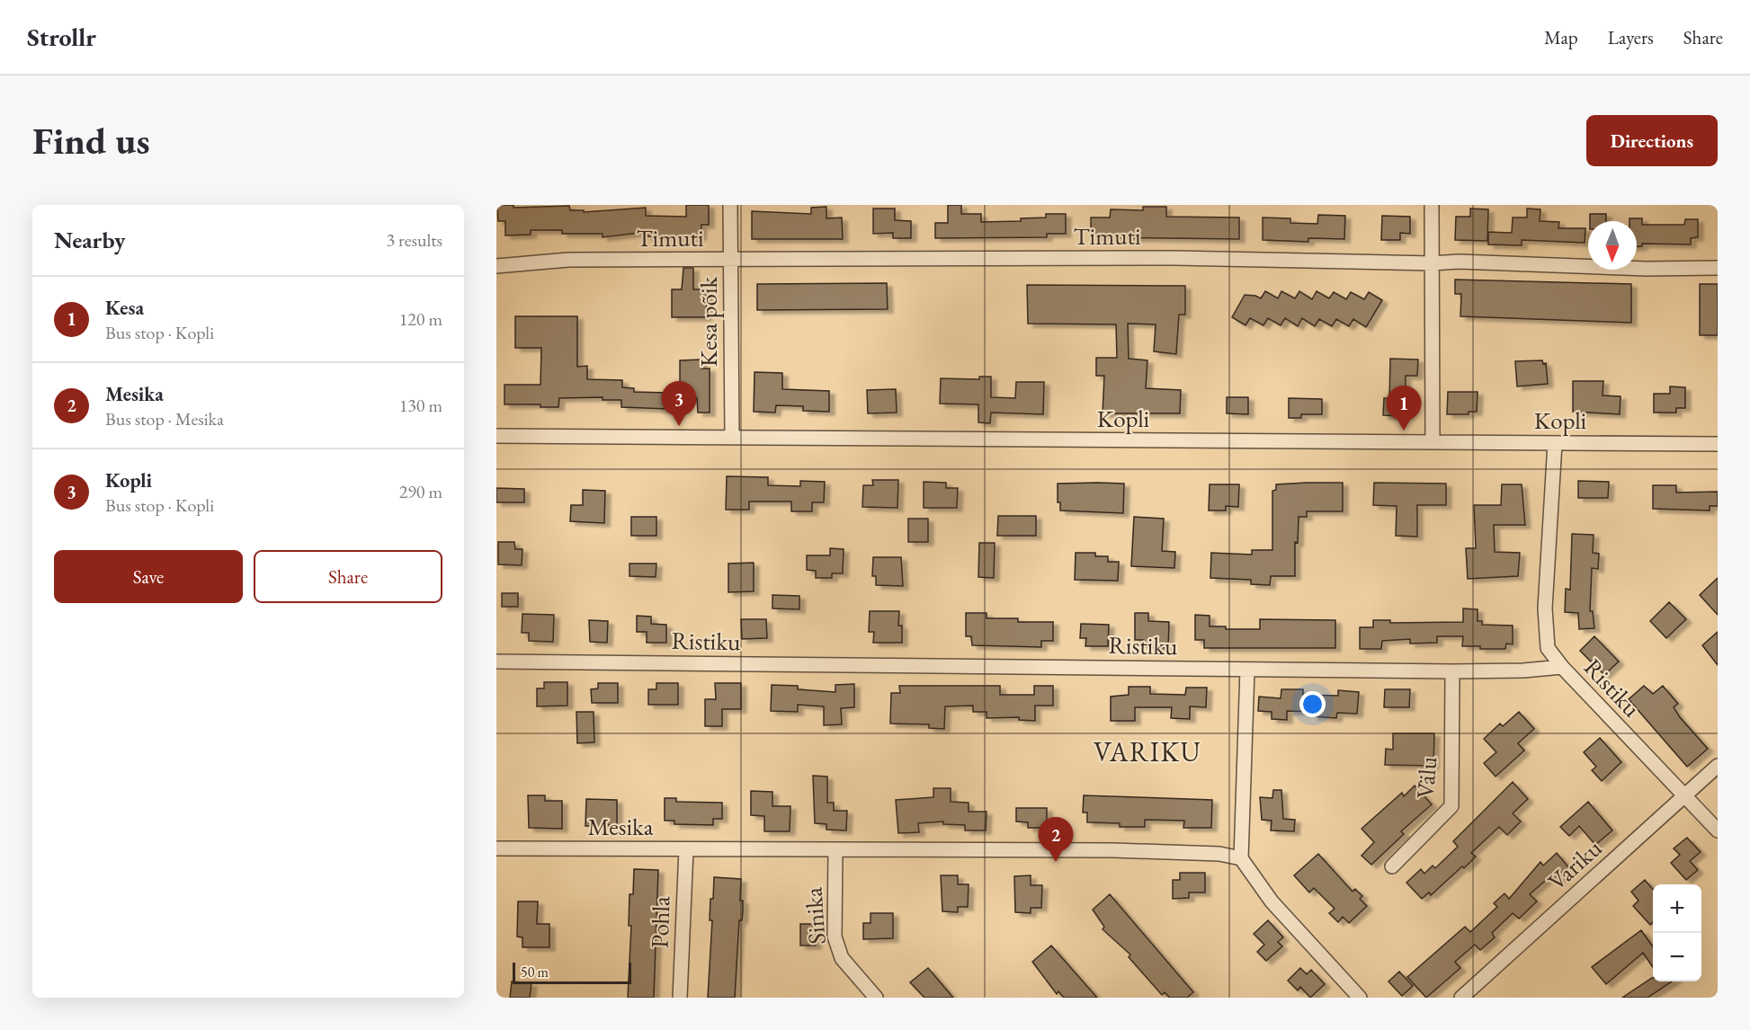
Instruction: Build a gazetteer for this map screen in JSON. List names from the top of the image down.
{
  "streets": {
    "street": [
      "Timuti",
      "Kesa põik",
      "Kopli",
      "Ristiku",
      "Välu",
      "Mesika",
      "Variku",
      "Sinika",
      "Pohla"
    ]
  },
  "crossings": [
    ["Timuti", "Kesa põik"],
    ["Kesa põik", "Kopli"],
    ["Ristiku", "Välu"],
    ["Ristiku", "Variku"],
    ["Mesika", "Sinika"],
    ["Mesika", "Pohla"]
  ],
  "districts": ["VARIKU"],
  "scale_bar": "50 m",
  "north": "bottom",
  "page": {
    "header": "Strollr",
    "nav": ["Map", "Layers", "Share"],
    "buttons": [
      "Directions",
      ["Save", "Share"]
    ],
    "title": "Find us",
    "heading": ["Nearby", "3 results"],
    "list": [
      {
        "mark": "1",
        "name": "Kesa",
        "note": "Bus stop · Kopli",
        "value": "120 m"
      },
      {
        "mark": "2",
        "name": "Mesika",
        "note": "Bus stop · Mesika",
        "value": "130 m"
      },
      {
        "mark": "3",
        "name": "Kopli",
        "note": "Bus stop · Kopli",
        "value": "290 m"
      }
    ],
    "pins": ["3", "1", "2"],
    "map_buttons": ["+", "−"],
    "scale": "50 m"
  }
}
